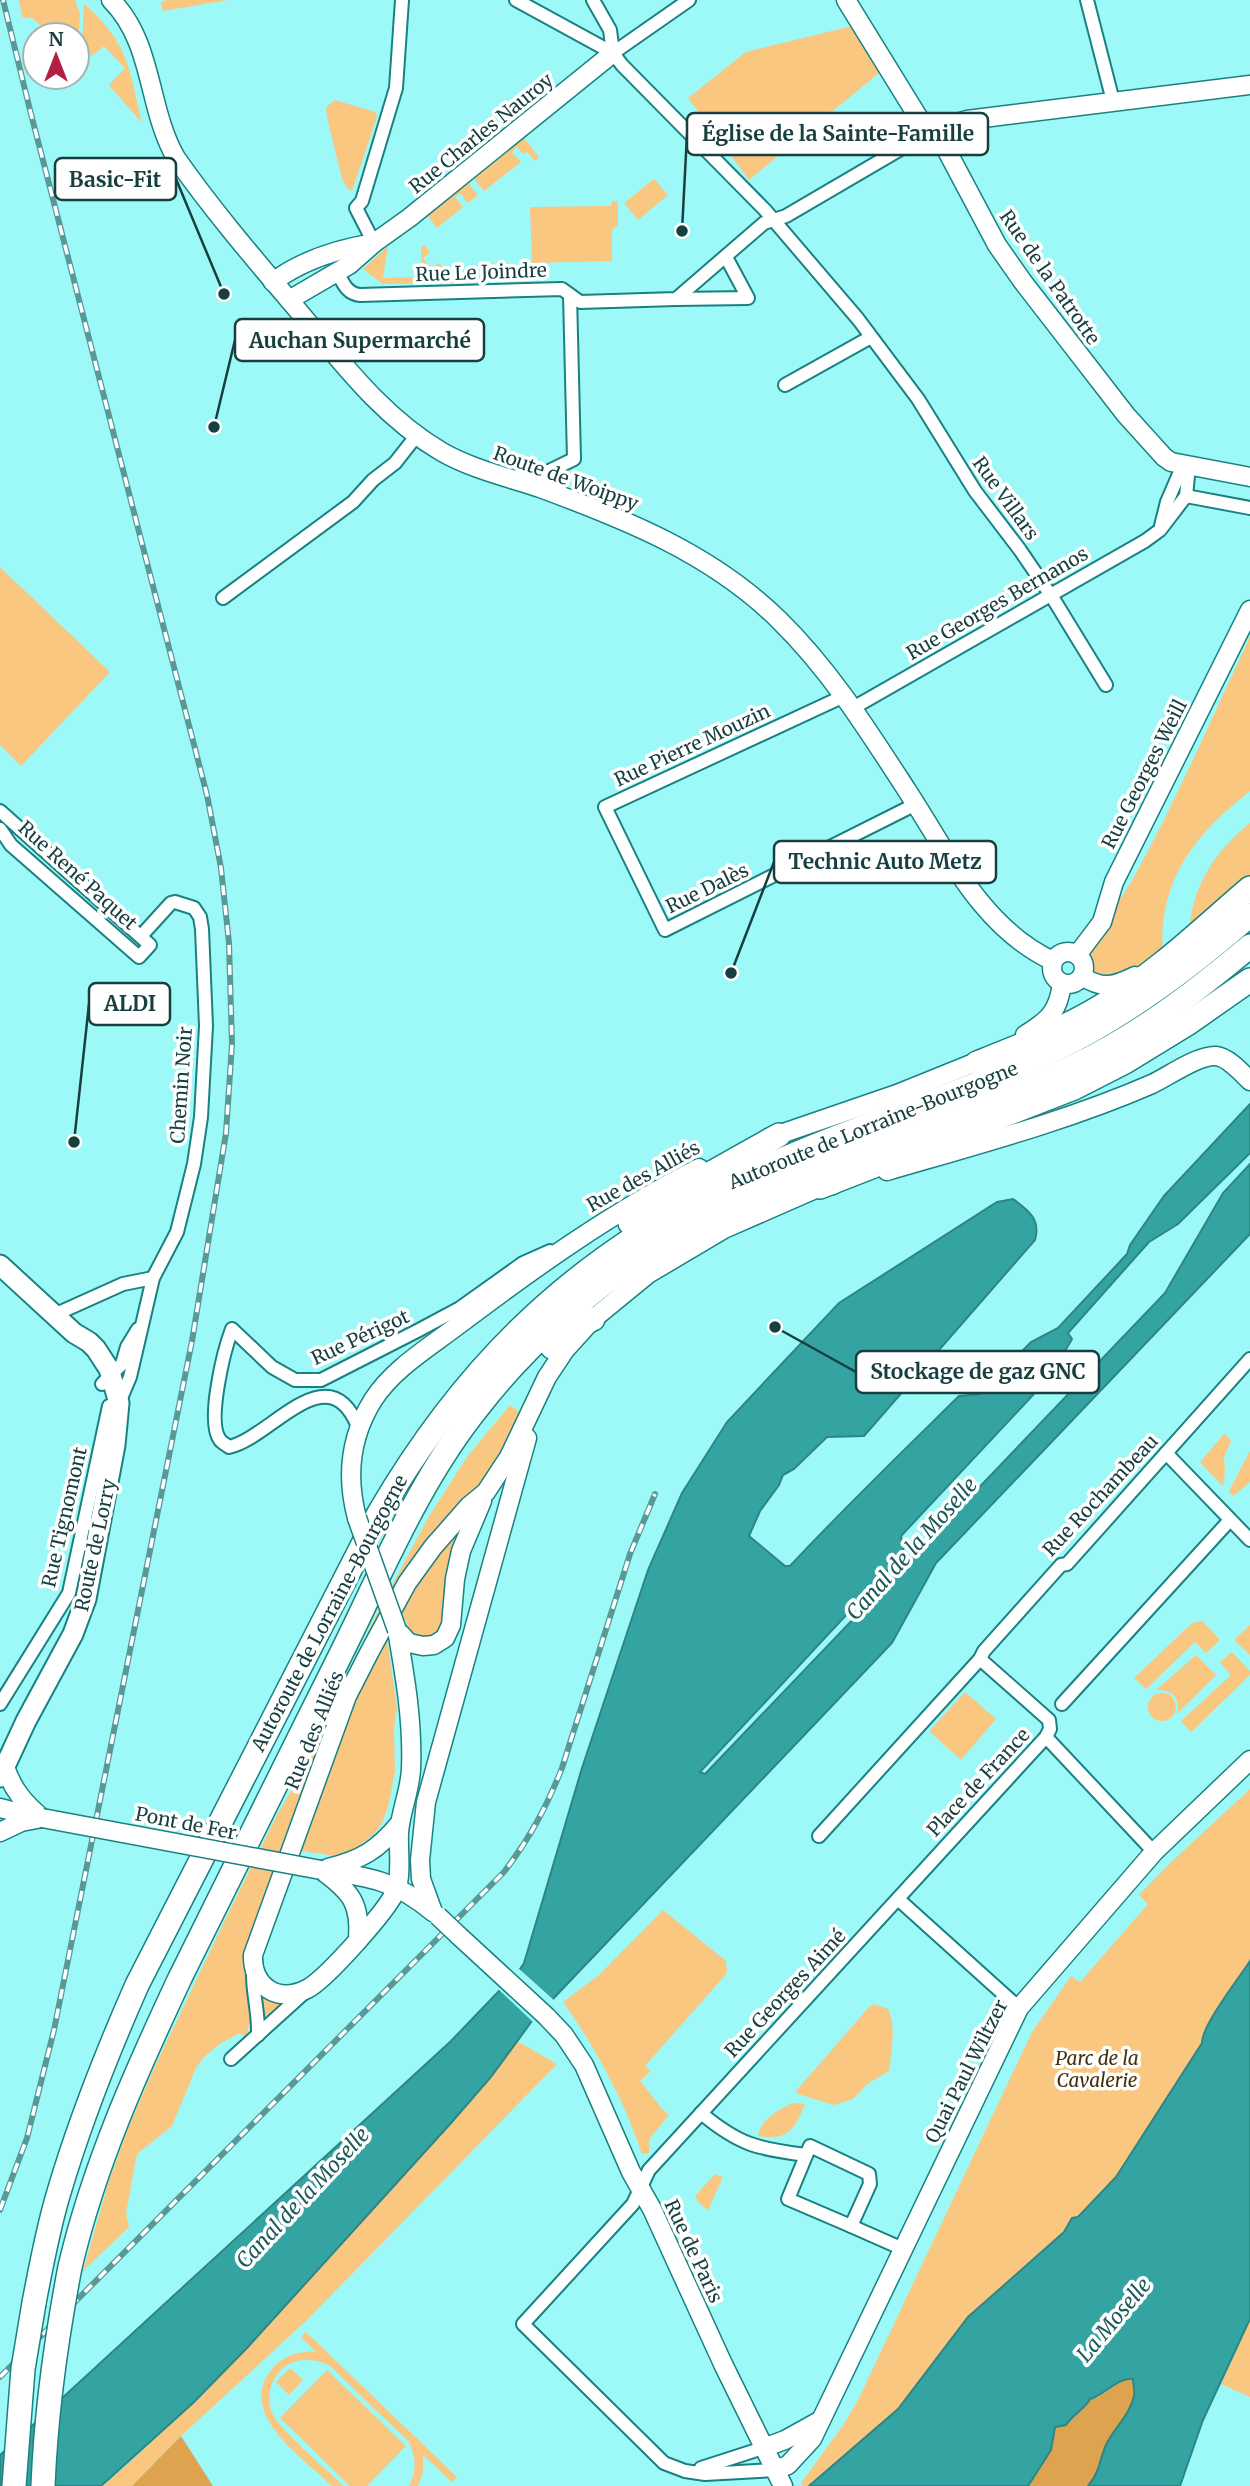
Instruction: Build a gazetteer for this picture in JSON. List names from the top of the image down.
{
  "streets": {
    "highway": ["Autoroute de Lorraine-Bourgogne"],
    "main road": [
      "Rue Charles Nauroy",
      "Rue de la Patrotte",
      "Route de Woippy",
      "Rue Georges Weill",
      "Rue des Alliés",
      "Route de Lorry",
      "Pont de Fer",
      "Quai Paul Wiltzer",
      "Rue de Paris"
    ],
    "street": [
      "Rue Le Joindre",
      "Rue Villars",
      "Rue Georges Bernanos",
      "Rue Pierre Mouzin",
      "Rue René Paquet",
      "Rue Dalès",
      "Chemin Noir",
      "Rue Périgot",
      "Rue Rochambeau",
      "Rue Tignomont",
      "Place de France",
      "Rue Georges Aimé"
    ]
  },
  "crossings": [
    ["Rue Charles Nauroy", "Rue Le Joindre"],
    ["Rue Charles Nauroy", "Route de Woippy"],
    ["Rue Charles Nauroy", "Rue Villars"],
    ["Route de Woippy", "Rue Georges Bernanos"],
    ["Route de Woippy", "Rue Pierre Mouzin"],
    ["Route de Woippy", "Rue Georges Weill"],
    ["Route de Woippy", "Rue Dalès"],
    ["Route de Woippy", "Rue des Alliés"],
    ["Rue Villars", "Rue Georges Bernanos"],
    ["Rue Georges Bernanos", "Rue Pierre Mouzin"],
    ["Rue Pierre Mouzin", "Rue Dalès"],
    ["Rue Georges Weill", "Rue des Alliés"],
    ["Rue René Paquet", "Chemin Noir"],
    ["Chemin Noir", "Rue Tignomont"],
    ["Chemin Noir", "Route de Lorry"],
    ["Rue des Alliés", "Rue Périgot"],
    ["Rue des Alliés", "Rue de Paris"],
    ["Rue Tignomont", "Route de Lorry"],
    ["Place de France", "Rue Georges Aimé"],
    ["Rue Georges Aimé", "Rue de Paris"],
    ["Quai Paul Wiltzer", "Rue de Paris"]
  ],
  "water": ["Canal de la Moselle", "La Moselle"],
  "parks": ["Parc de la Cavalerie"],
  "places": [
    "Église de la Sainte-Famille",
    "Basic-Fit",
    "Auchan Supermarché",
    "Technic Auto Metz",
    "ALDI",
    "Stockage de gaz GNC"
  ],
  "north": "top"
}
